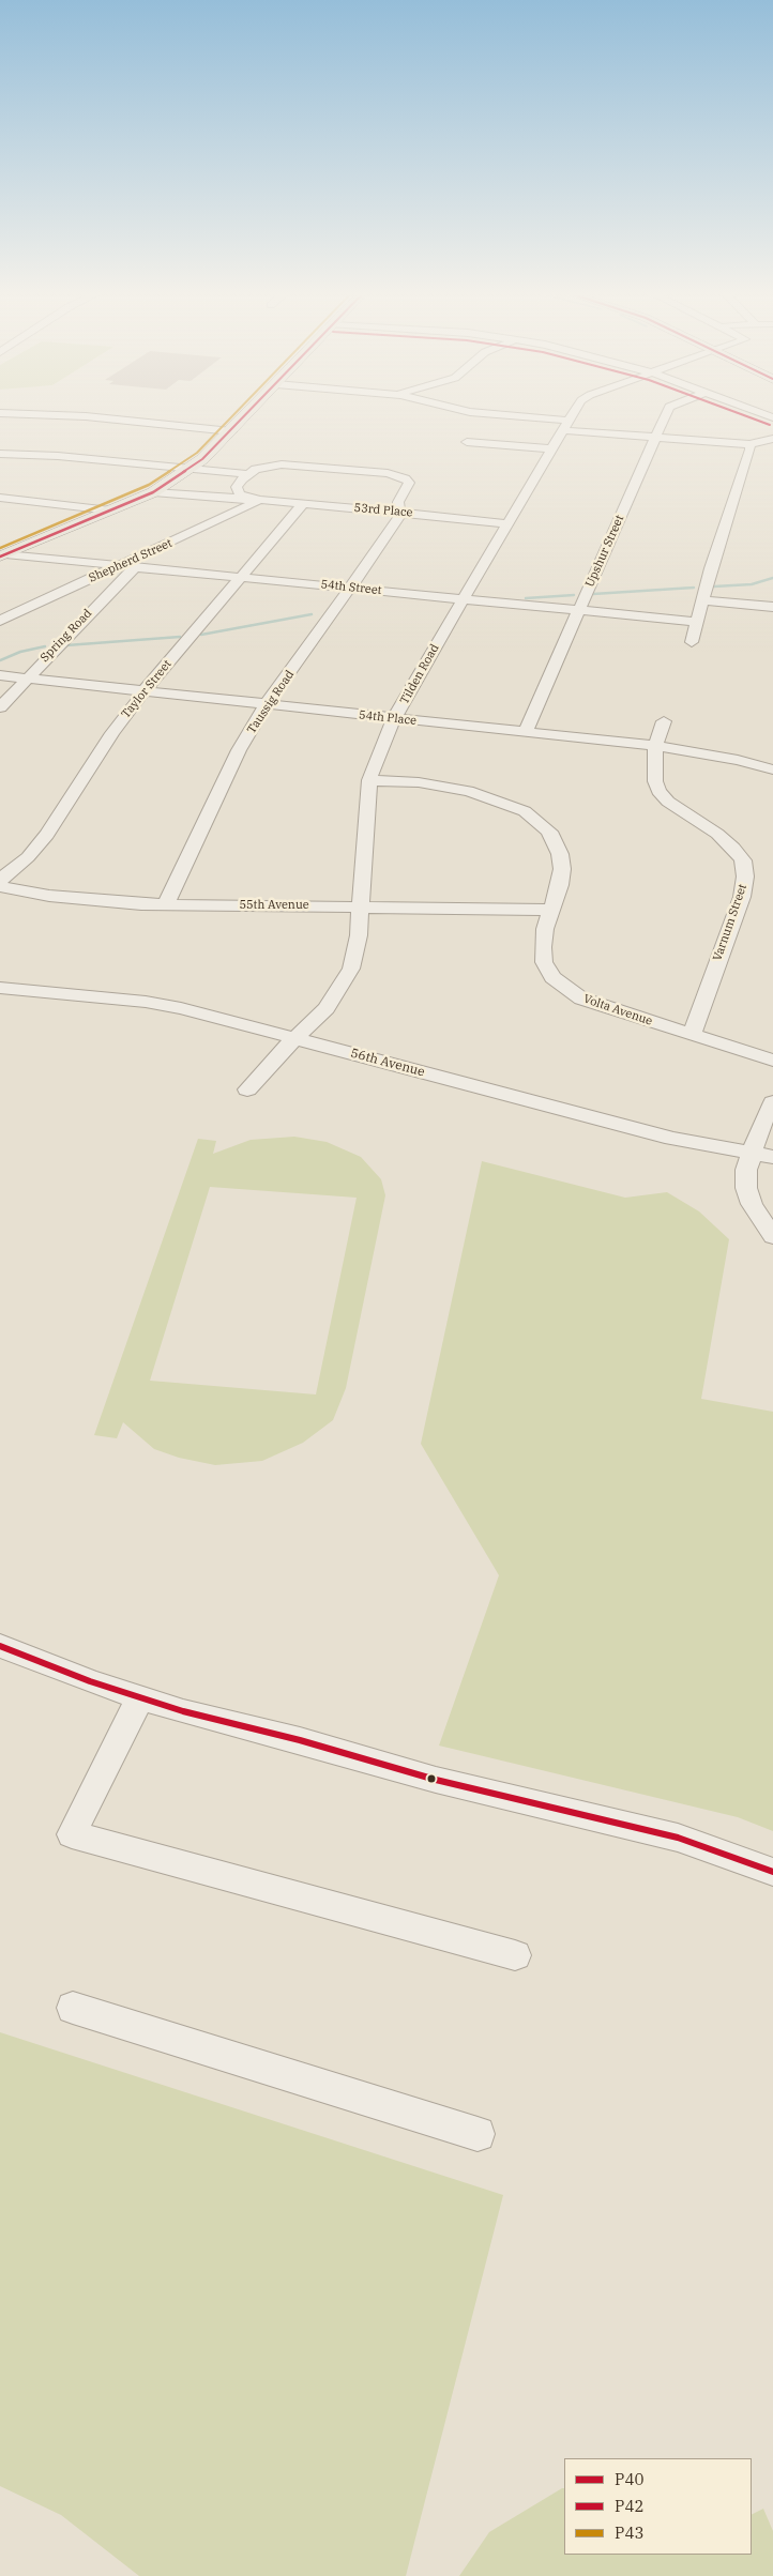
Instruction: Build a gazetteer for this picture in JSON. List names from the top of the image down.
{
  "streets": {
    "street": [
      "53rd Place",
      "Upshur Street",
      "Shepherd Street",
      "54th Street",
      "Spring Road",
      "Tilden Road",
      "Taylor Street",
      "Taussig Road",
      "54th Place",
      "55th Avenue",
      "Varnum Street",
      "Volta Avenue",
      "56th Avenue"
    ]
  },
  "crossings": [
    ["53rd Place", "Shepherd Street"],
    ["53rd Place", "Tilden Road"],
    ["53rd Place", "Taylor Street"],
    ["53rd Place", "Taussig Road"],
    ["Upshur Street", "54th Street"],
    ["Upshur Street", "54th Place"],
    ["Shepherd Street", "54th Street"],
    ["54th Street", "Spring Road"],
    ["54th Street", "Tilden Road"],
    ["54th Street", "Taylor Street"],
    ["54th Street", "Taussig Road"],
    ["Spring Road", "54th Place"],
    ["Tilden Road", "54th Place"],
    ["Tilden Road", "55th Avenue"],
    ["Tilden Road", "Volta Avenue"],
    ["Tilden Road", "56th Avenue"],
    ["Taylor Street", "54th Place"],
    ["Taussig Road", "54th Place"],
    ["Taussig Road", "55th Avenue"],
    ["54th Place", "Varnum Street"],
    ["55th Avenue", "Volta Avenue"],
    ["Varnum Street", "Volta Avenue"]
  ],
  "lines": ["transit line P40", "transit line P42", "transit line P43"],
  "legend": ["P40", "P42", "P43"]
}
